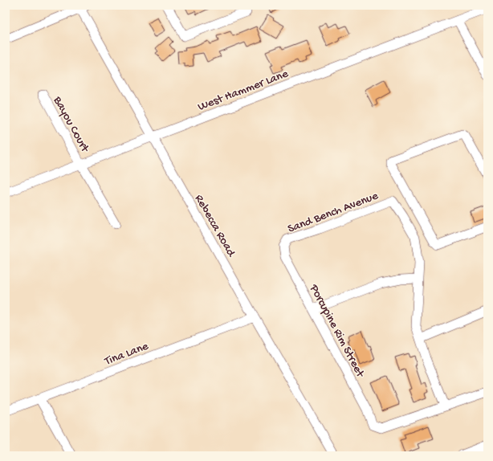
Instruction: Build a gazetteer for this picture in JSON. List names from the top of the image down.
{
  "streets": {
    "street": [
      "West Hammer Lane",
      "Bayou Court",
      "Sand Bench Avenue",
      "Rebecca Road",
      "Porcupine Rim Street",
      "Tina Lane"
    ]
  },
  "crossings": [
    ["West Hammer Lane", "Bayou Court"],
    ["West Hammer Lane", "Rebecca Road"],
    ["Sand Bench Avenue", "Porcupine Rim Street"],
    ["Rebecca Road", "Tina Lane"]
  ]
}
